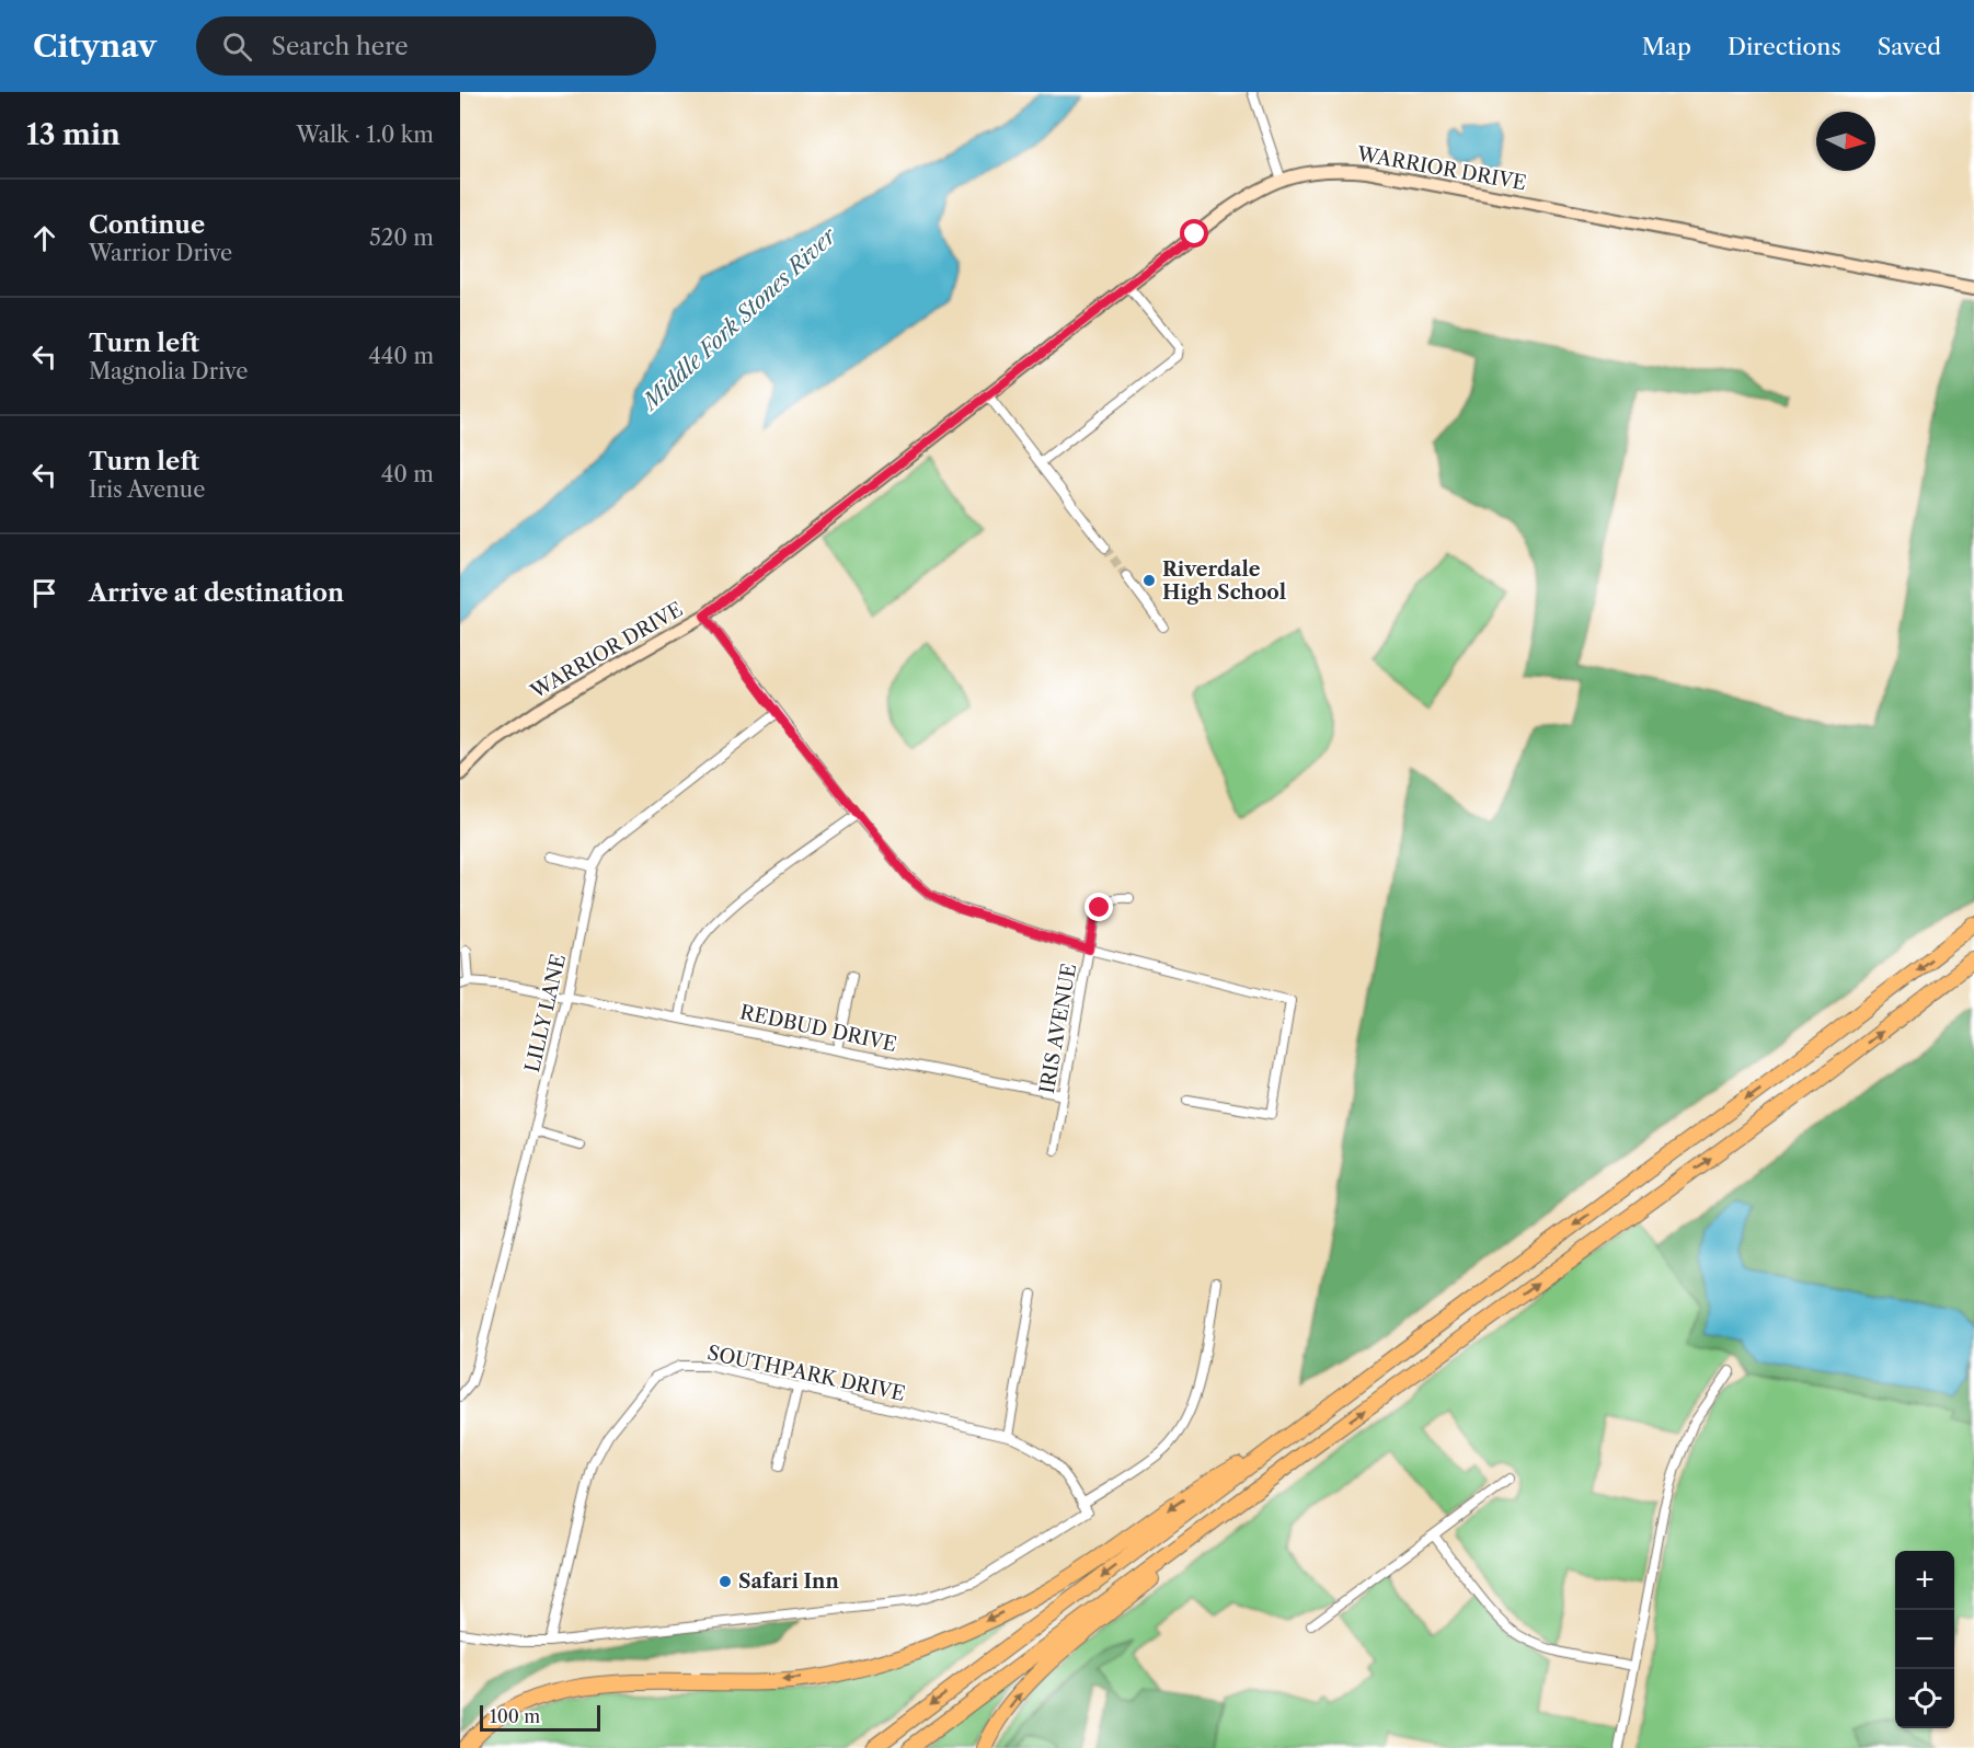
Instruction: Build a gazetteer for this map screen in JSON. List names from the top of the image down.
{
  "streets": {
    "street": [
      "WARRIOR DRIVE",
      "LILLY LANE",
      "REDBUD DRIVE",
      "IRIS AVENUE",
      "SOUTHPARK DRIVE"
    ]
  },
  "crossings": [
    ["LILLY LANE", "REDBUD DRIVE"],
    ["REDBUD DRIVE", "IRIS AVENUE"]
  ],
  "water": ["Middle Fork Stones River"],
  "places": ["Riverdale High School", "Safari Inn"],
  "scale_bar": "100 m",
  "north": "right",
  "page": {
    "header": "Citynav",
    "search": "Search here",
    "nav": ["Map", "Directions", "Saved"],
    "heading": ["13 min", "Walk · 1.0 km"],
    "list": [
      ["Continue", "Warrior Drive", "520 m"],
      ["Turn left", "Magnolia Drive", "440 m"],
      ["Turn left", "Iris Avenue", "40 m"],
      "Arrive at destination"
    ],
    "map_buttons": ["+", "−"],
    "scale": "100 m"
  }
}
